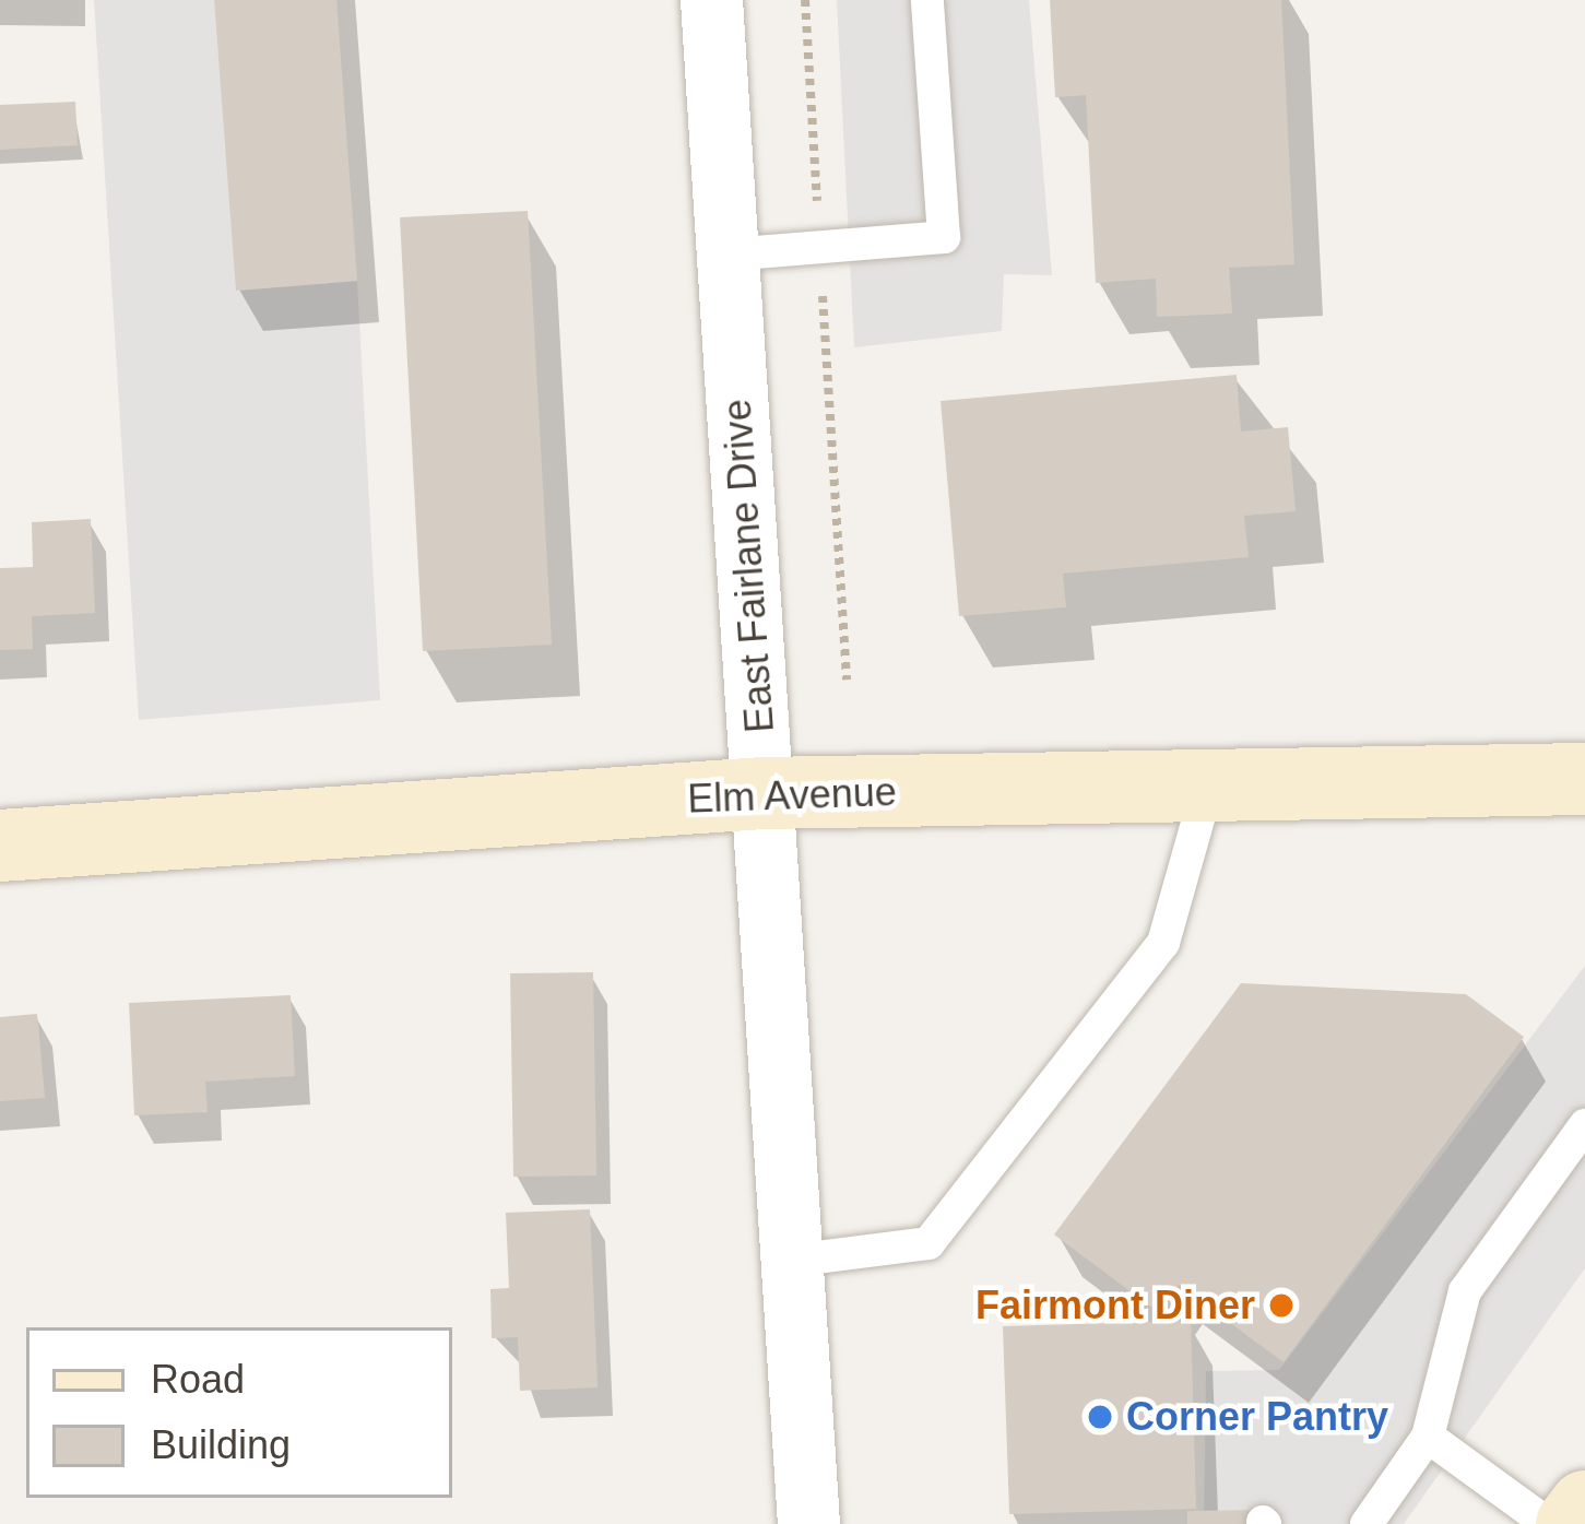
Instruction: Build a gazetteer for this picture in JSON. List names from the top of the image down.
{
  "streets": {
    "street": ["East Fairlane Drive", "Elm Avenue"]
  },
  "crossings": [
    ["East Fairlane Drive", "Elm Avenue"]
  ],
  "places": ["Fairmont Diner", "Corner Pantry"],
  "legend": ["Road", "Building"]
}
